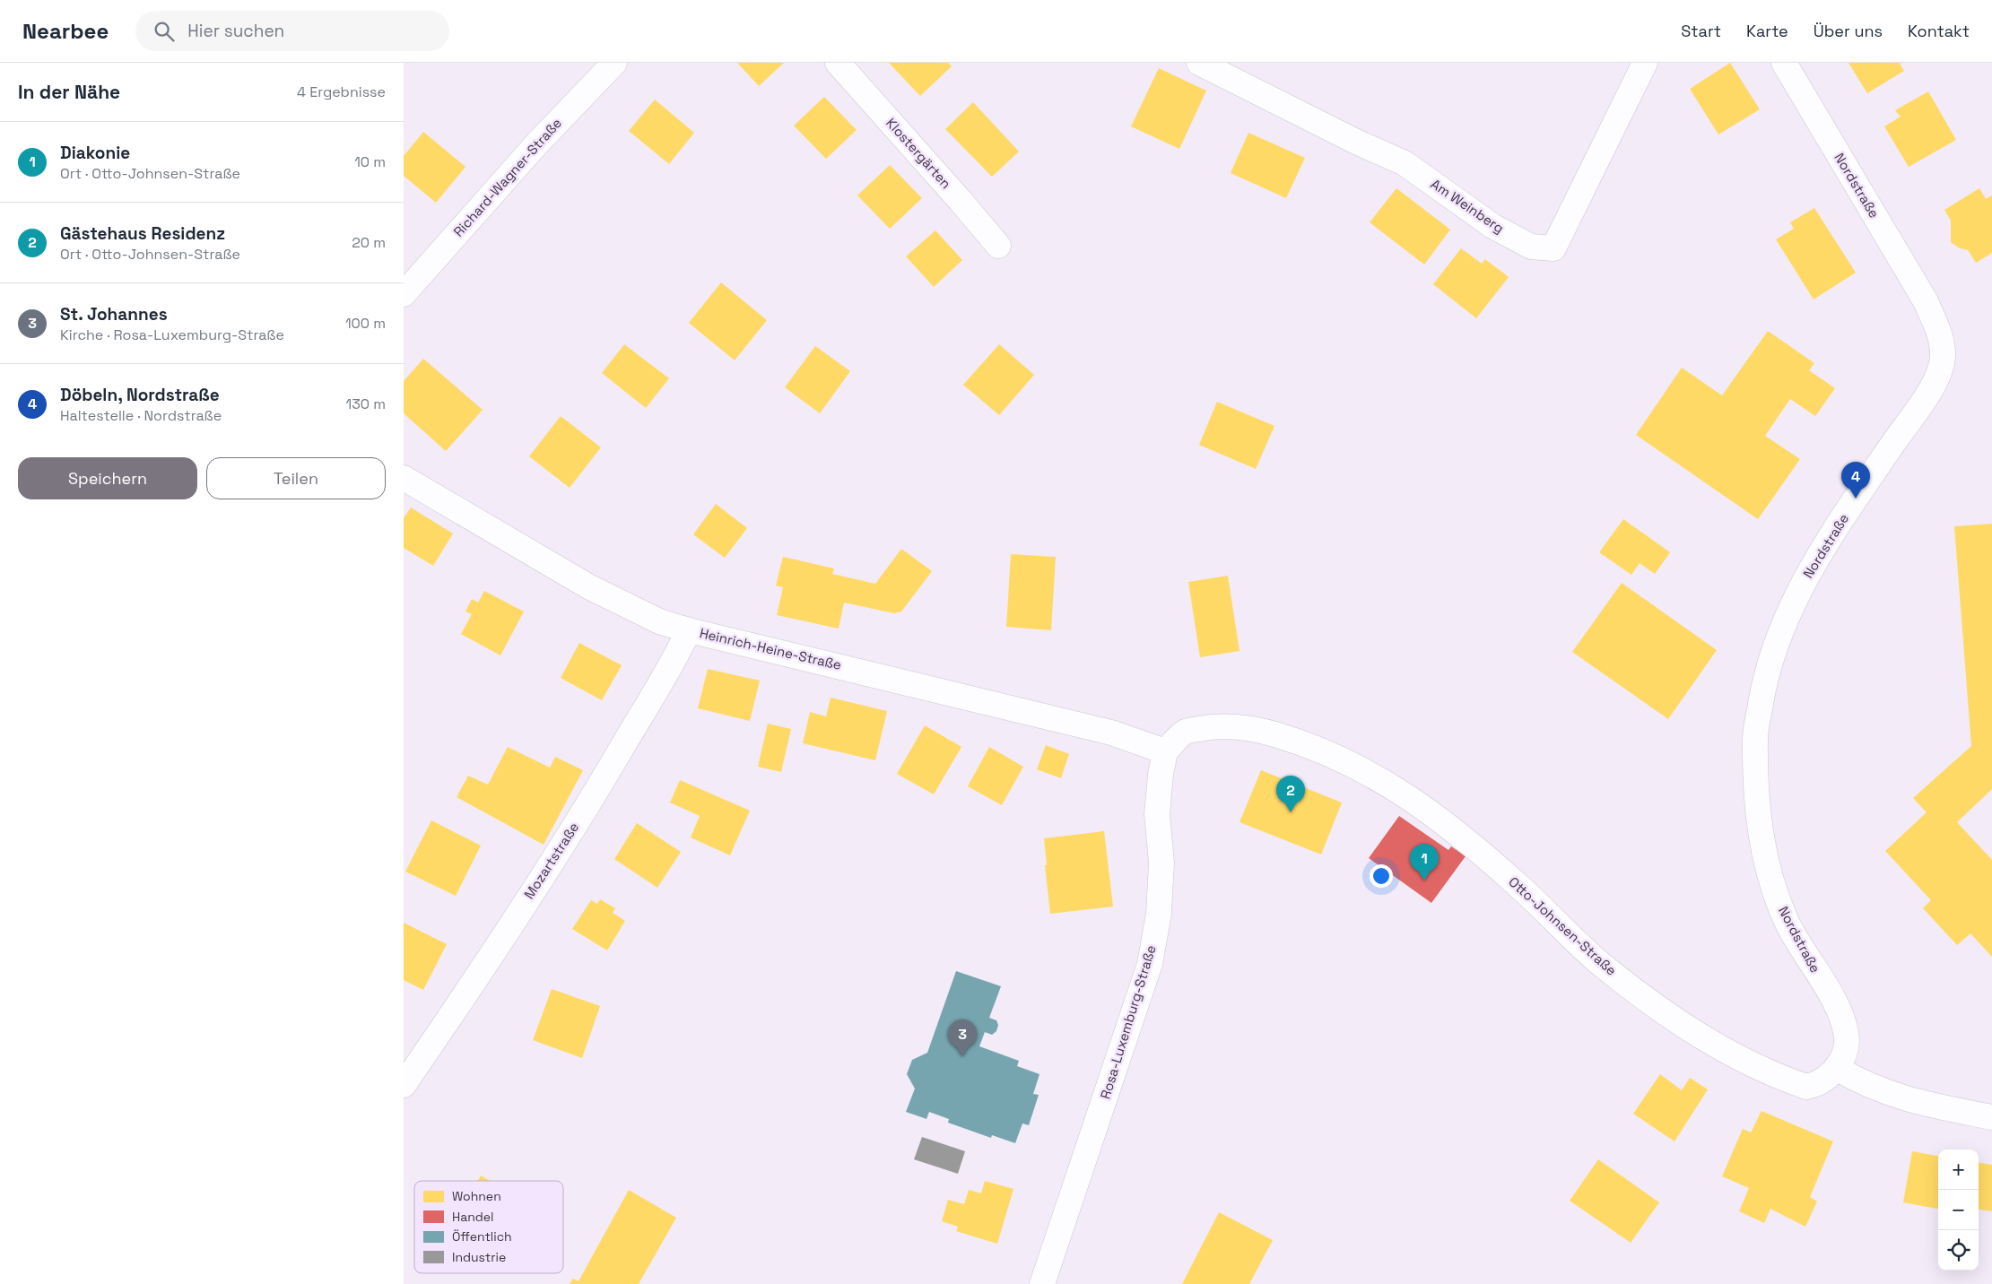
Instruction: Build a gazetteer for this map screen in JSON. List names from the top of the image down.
{
  "streets": {
    "street": [
      "Klostergärten",
      "Richard-Wagner-Straße",
      "Nordstraße",
      "Am Weinberg",
      "Heinrich-Heine-Straße",
      "Mozartstraße",
      "Otto-Johnsen-Straße",
      "Rosa-Luxemburg-Straße"
    ]
  },
  "crossings": [
    ["Nordstraße", "Otto-Johnsen-Straße"],
    ["Heinrich-Heine-Straße", "Mozartstraße"],
    ["Heinrich-Heine-Straße", "Otto-Johnsen-Straße"],
    ["Heinrich-Heine-Straße", "Rosa-Luxemburg-Straße"],
    ["Otto-Johnsen-Straße", "Rosa-Luxemburg-Straße"]
  ],
  "legend": [
    "Wohnen",
    "Handel",
    "Öffentlich",
    "Industrie"
  ],
  "page": {
    "header": "Nearbee",
    "search": "Hier suchen",
    "nav": [
      "Start",
      "Karte",
      "Über uns",
      "Kontakt"
    ],
    "heading": ["In der Nähe", "4 Ergebnisse"],
    "list": [
      {
        "mark": "1",
        "name": "Diakonie",
        "note": "Ort · Otto-Johnsen-Straße",
        "value": "10 m"
      },
      {
        "mark": "2",
        "name": "Gästehaus Residenz",
        "note": "Ort · Otto-Johnsen-Straße",
        "value": "20 m"
      },
      {
        "mark": "3",
        "name": "St. Johannes",
        "note": "Kirche · Rosa-Luxemburg-Straße",
        "value": "100 m"
      },
      {
        "mark": "4",
        "name": "Döbeln, Nordstraße",
        "note": "Haltestelle · Nordstraße",
        "value": "130 m"
      }
    ],
    "buttons": ["Speichern", "Teilen"],
    "pins": [
      "4",
      "2",
      "1",
      "3"
    ],
    "map_buttons": ["+", "−"]
  }
}
